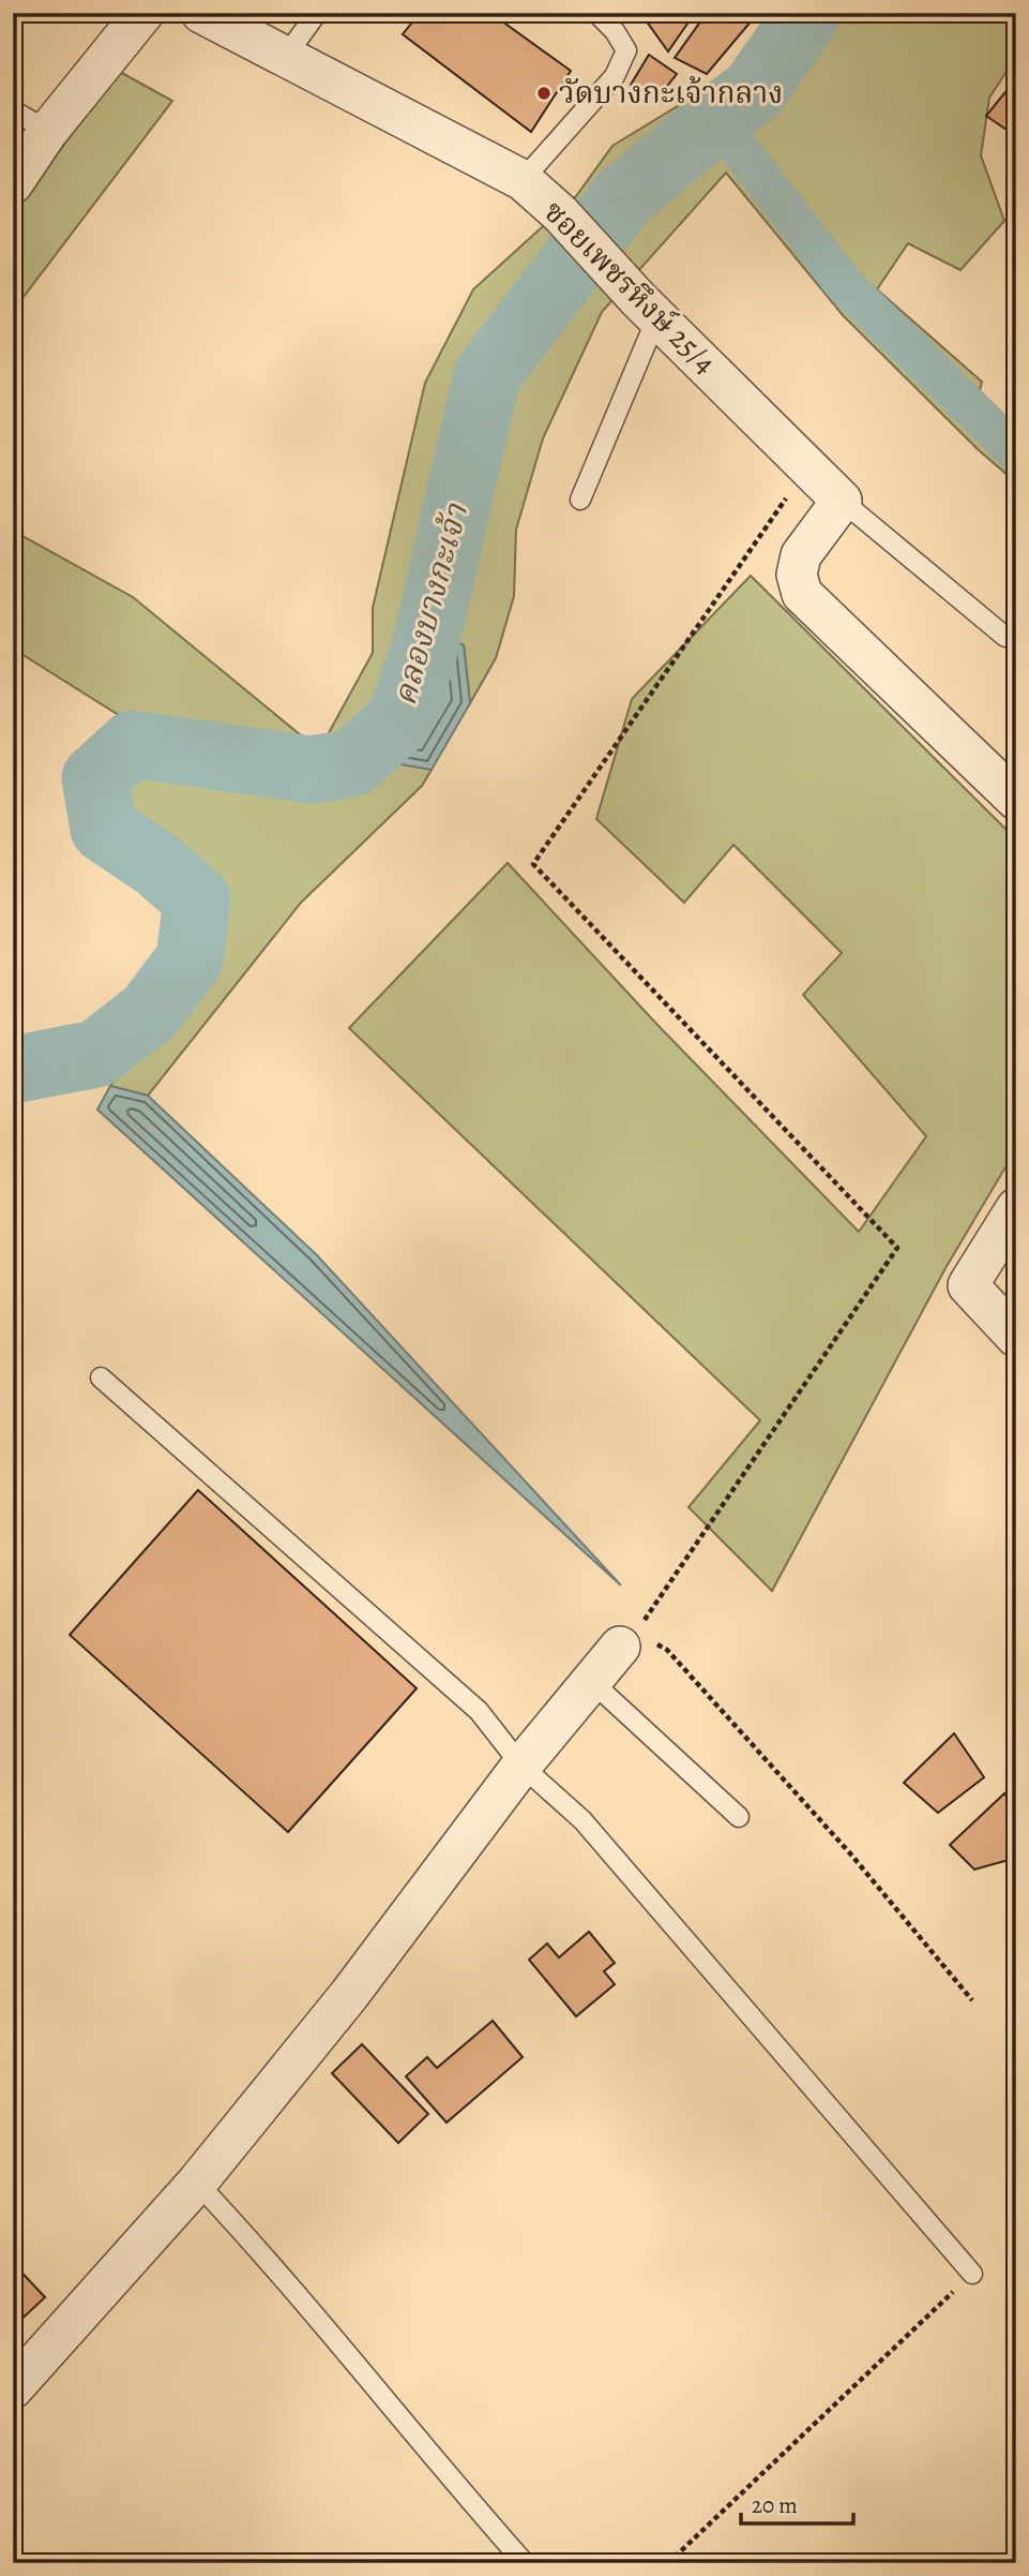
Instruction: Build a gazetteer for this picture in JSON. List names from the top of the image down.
{
  "streets": {
    "street": ["ซอยเพชรหึงษ์ 25/4"]
  },
  "water": ["คลองบางกะเจ้า"],
  "places": ["วัดบางกะเจ้ากลาง"],
  "scale_bar": "20 m"
}
